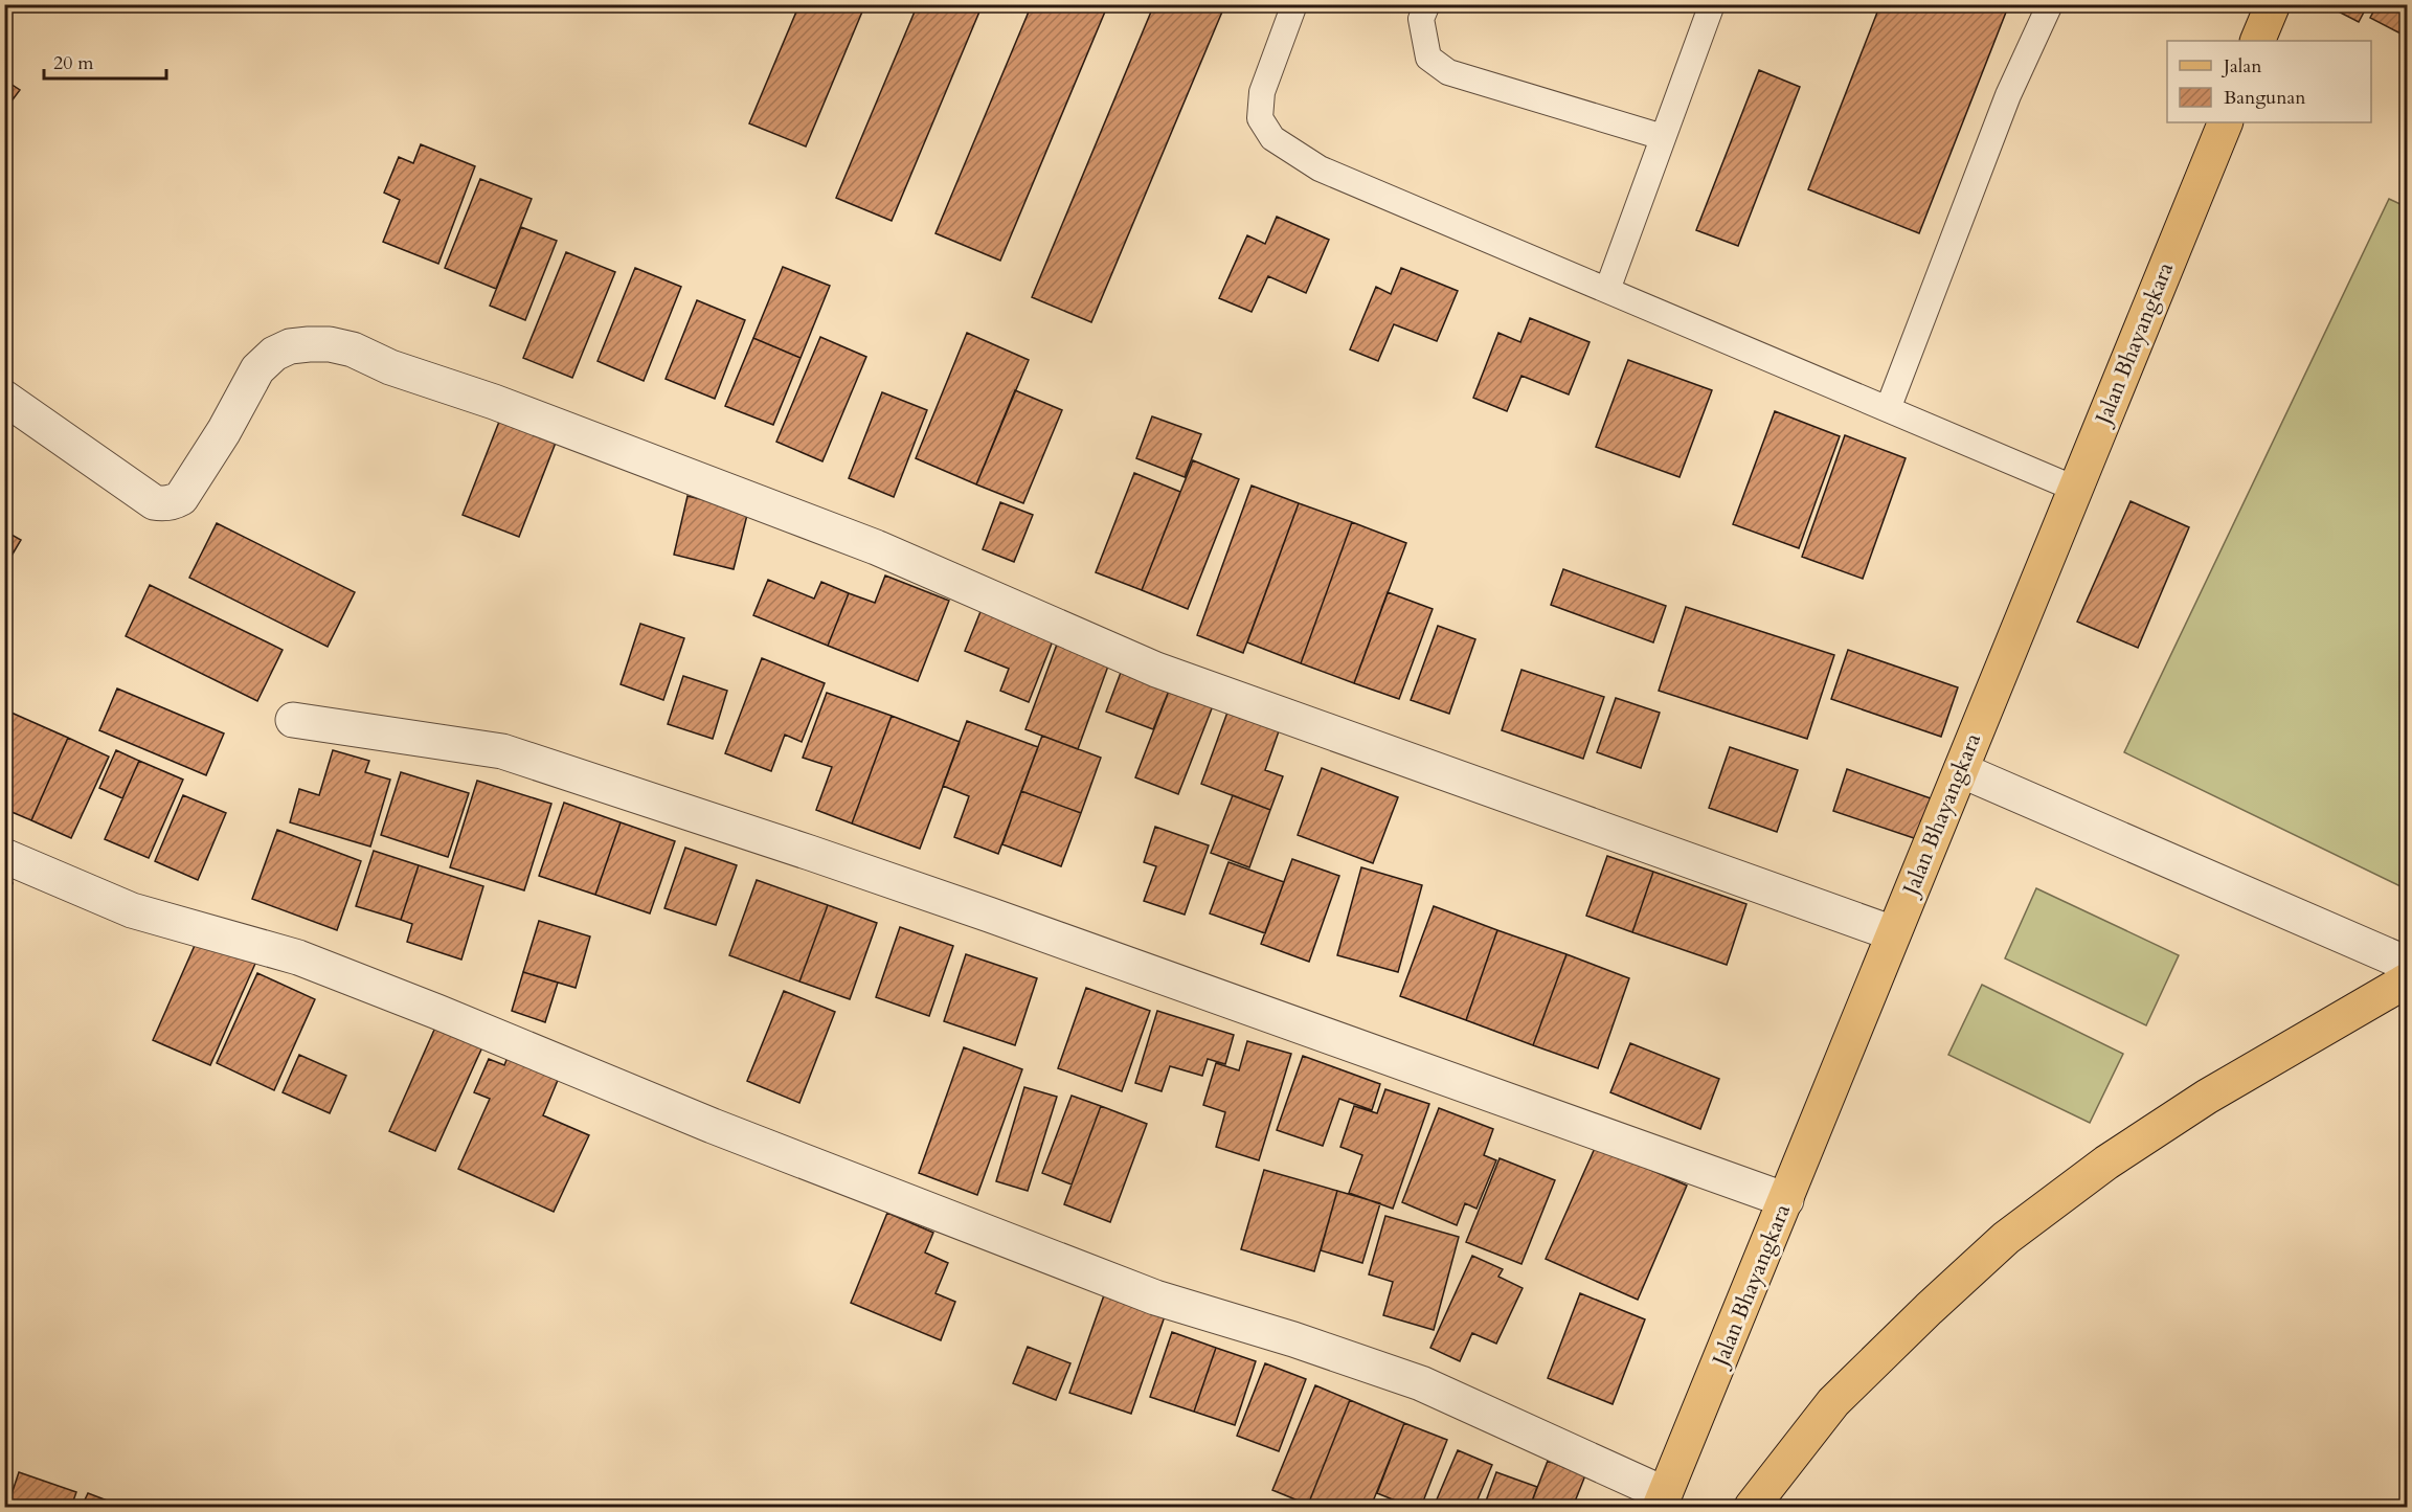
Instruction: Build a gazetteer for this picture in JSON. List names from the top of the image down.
{
  "streets": {
    "main road": ["Jalan Bhayangkara"]
  },
  "legend": ["Jalan", "Bangunan"],
  "scale_bar": "20 m"
}
